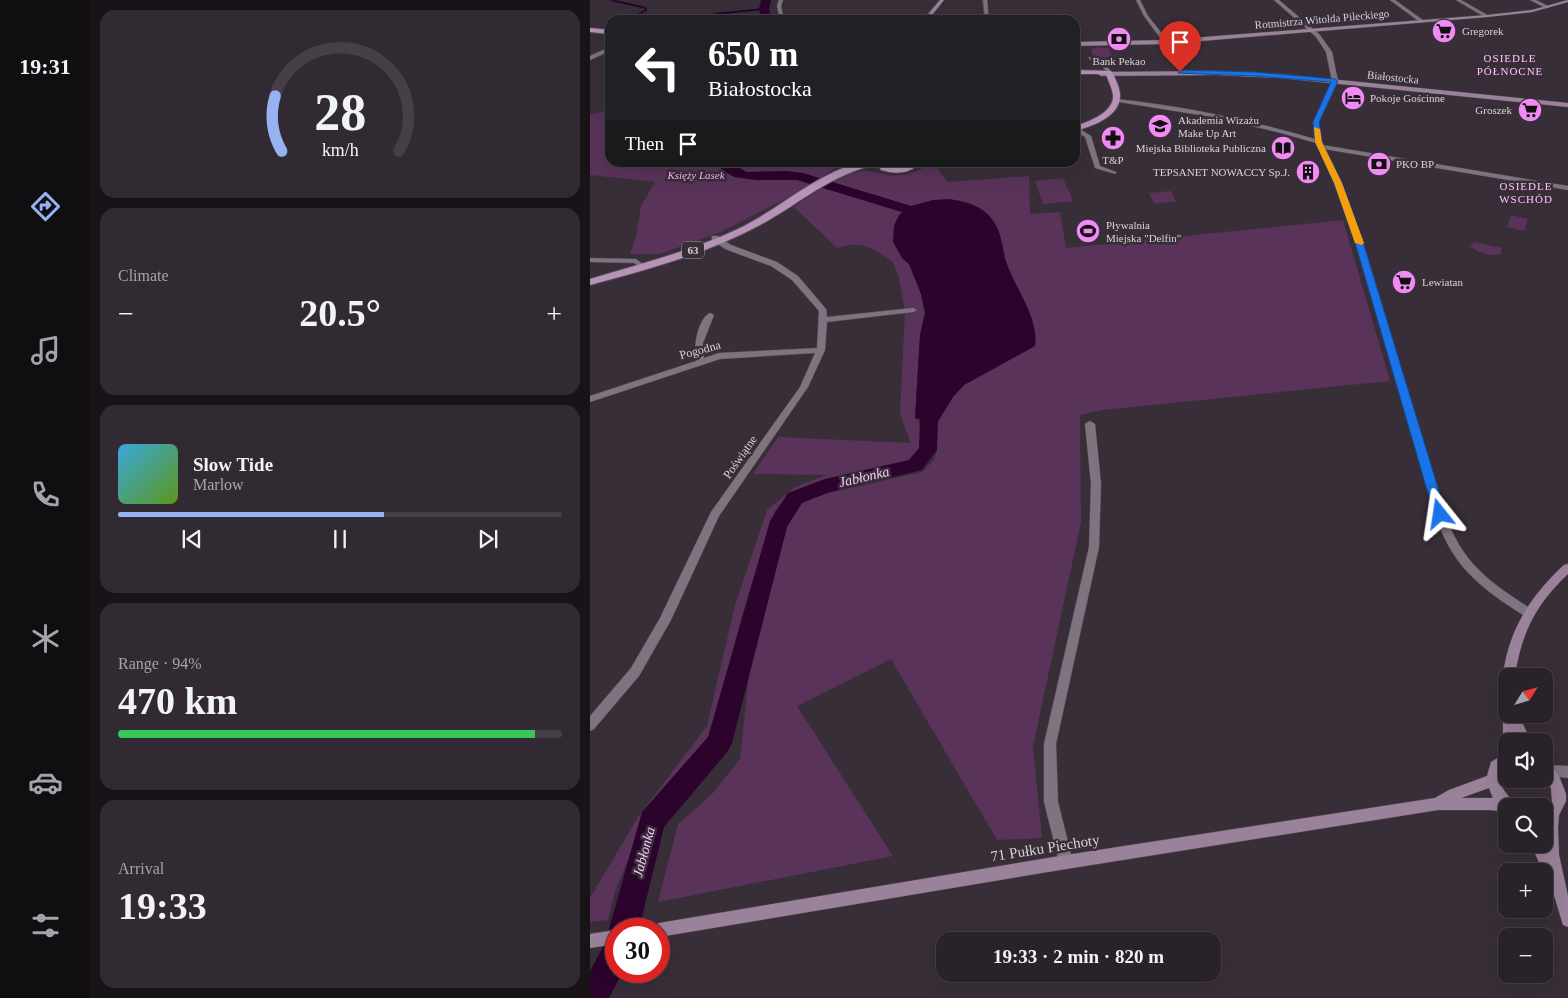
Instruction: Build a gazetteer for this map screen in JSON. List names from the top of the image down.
{
  "streets": {
    "main road": ["Białostocka", "63"],
    "street": [
      "Rotmistrza Witolda Pileckiego",
      "Pogodna",
      "Poświątne",
      "71 Pułku Piechoty"
    ]
  },
  "crossings": [
    ["Pogodna", "Poświątne"]
  ],
  "districts": ["OSIEDLE PÓŁNOCNE", "OSIEDLE WSCHÓD"],
  "water": ["Jabłonka"],
  "parks": ["Księży Lasek"],
  "places": {
    "supermarket": ["Gregorek", "Groszek", "Lewiatan"],
    "bank": ["Bank Pekao", "PKO BP"],
    "hotel": ["Pokoje Gościnne"],
    "school or university": ["Akademia Wizażu Make Up Art"],
    "pharmacy": ["T&P"],
    "library": ["Miejska Biblioteka Publiczna"],
    "building": ["TEPSANET NOWACCY Sp.J."],
    "sports": ["Pływalnia Miejska \"Delfin\""]
  },
  "north": "top right",
  "page": {
    "tabs": "19:31",
    "turn": ["650 m", "Białostocka"],
    "then": "Then",
    "tile": [
      "Climate",
      ["Range · 94%", "470 km"],
      ["Arrival", "19:33"]
    ],
    "heat": ["−", "20.5°", "+"],
    "song": ["Slow Tide", "Marlow"],
    "map_buttons": ["+", "−"],
    "limit": "30",
    "trip": "19:33 · 2 min · 820 m",
    "gauge": ["28", "km/h"]
  }
}
